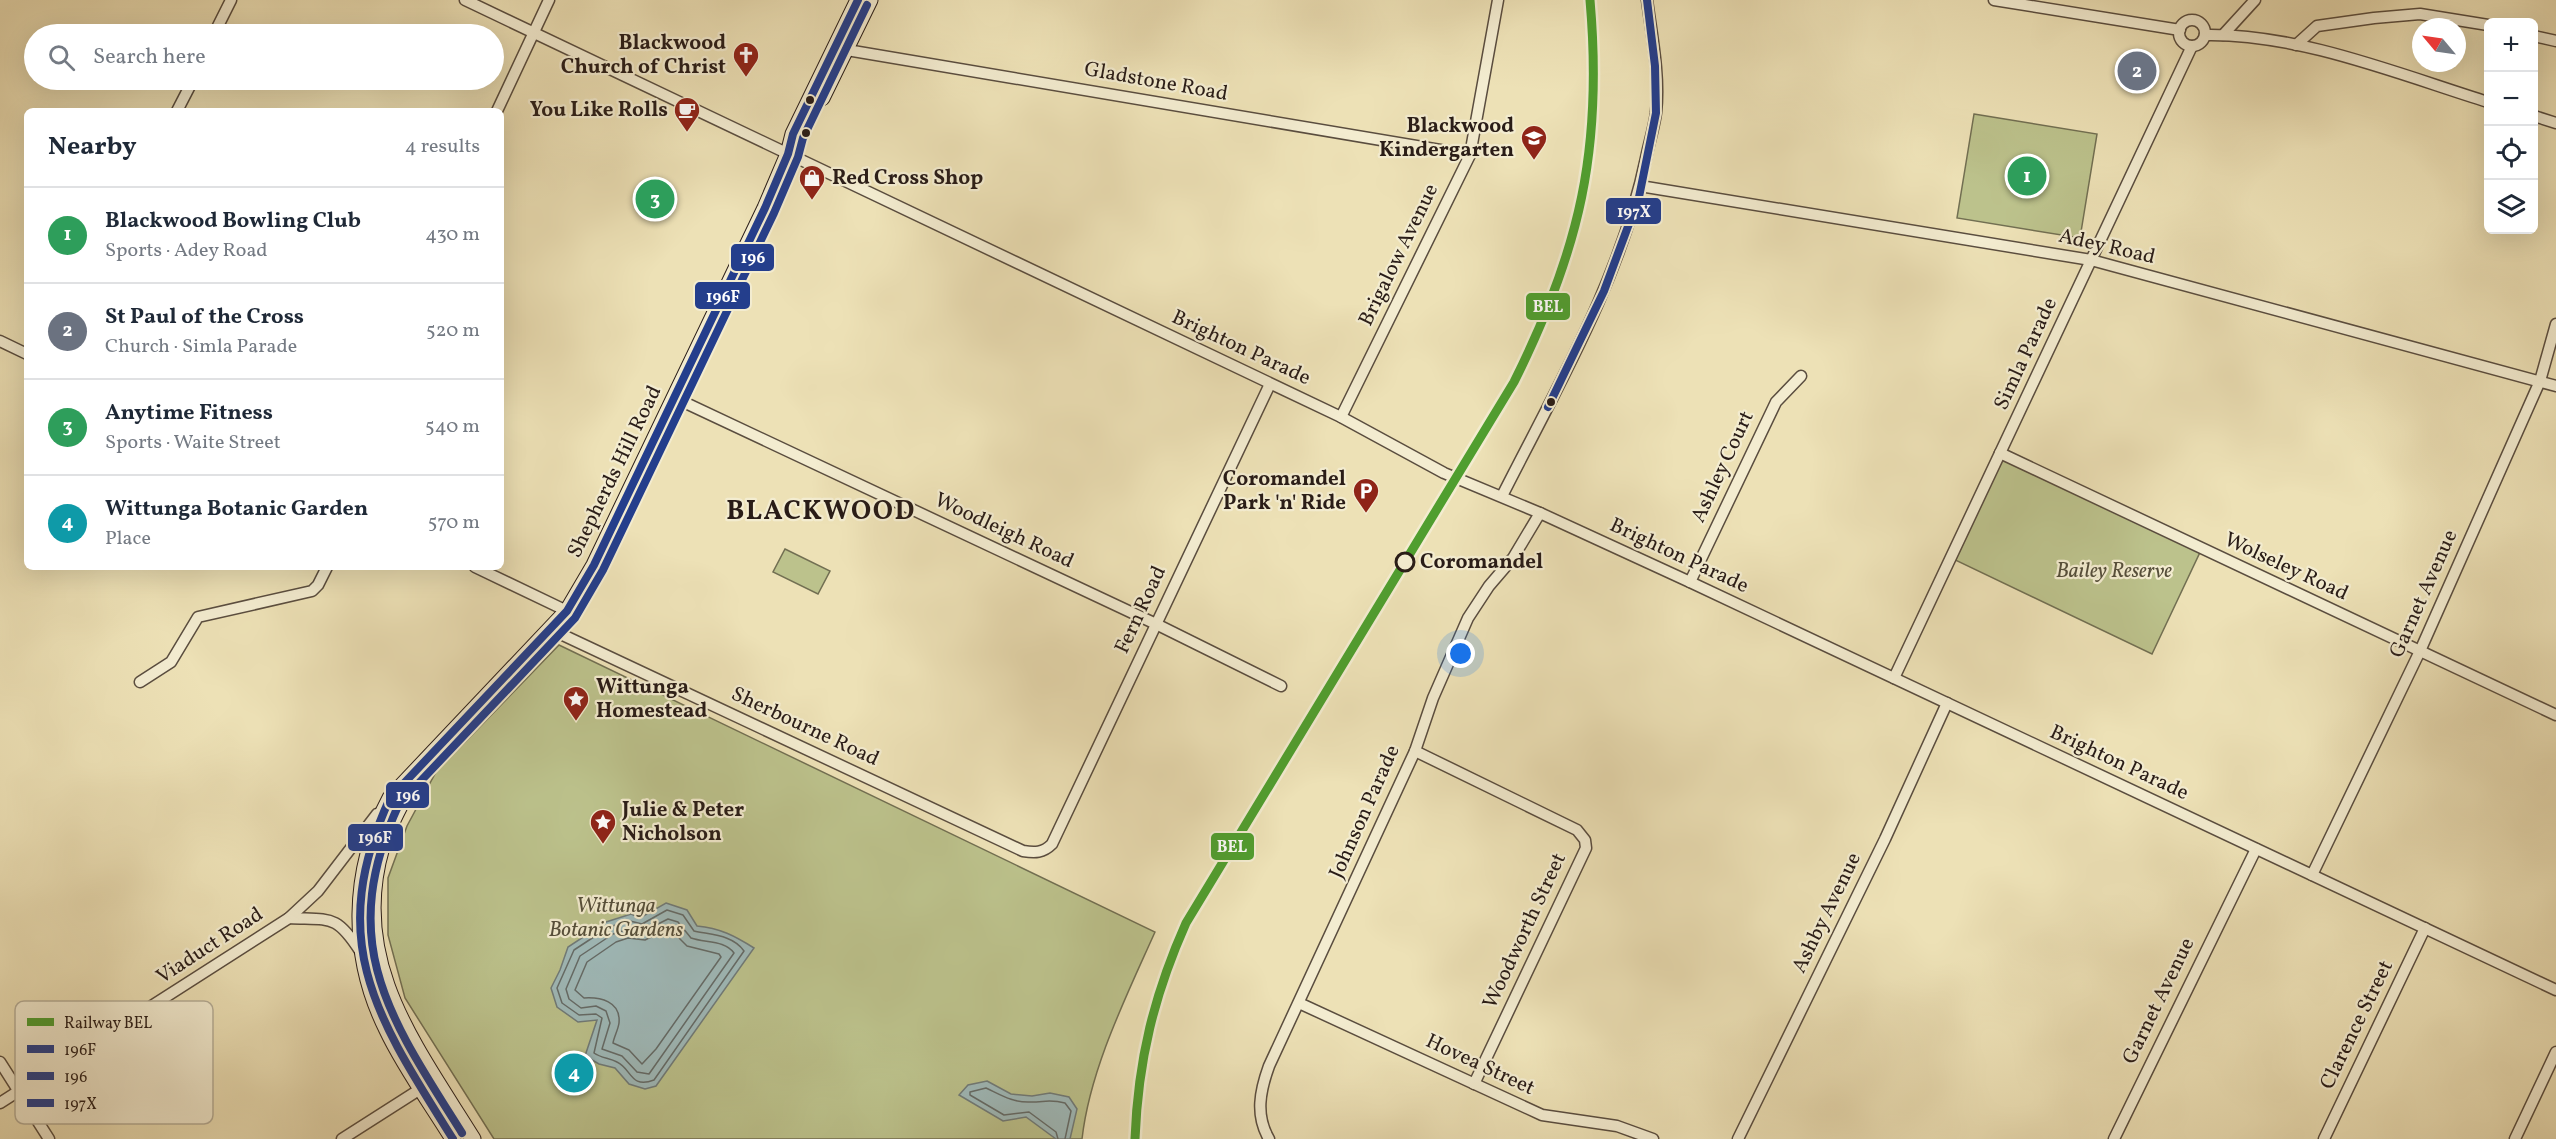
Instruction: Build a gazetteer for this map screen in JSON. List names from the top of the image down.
{
  "streets": {
    "main road": ["Shepherds Hill Road"],
    "street": [
      "Gladstone Road",
      "Adey Road",
      "Brigalow Avenue",
      "Brighton Parade",
      "Simla Parade",
      "Ashley Court",
      "Woodleigh Road",
      "Wolseley Road",
      "Garnet Avenue",
      "Fern Road",
      "Sherbourne Road",
      "Johnson Parade",
      "Ashby Avenue",
      "Woodworth Street",
      "Viaduct Road",
      "Clarence Street",
      "Hovea Street"
    ]
  },
  "crossings": [
    ["Gladstone Road", "Brigalow Avenue"],
    ["Gladstone Road", "Shepherds Hill Road"],
    ["Adey Road", "Simla Parade"],
    ["Adey Road", "Garnet Avenue"],
    ["Brigalow Avenue", "Brighton Parade"],
    ["Brighton Parade", "Simla Parade"],
    ["Brighton Parade", "Ashley Court"],
    ["Brighton Parade", "Shepherds Hill Road"],
    ["Brighton Parade", "Garnet Avenue"],
    ["Brighton Parade", "Fern Road"],
    ["Brighton Parade", "Johnson Parade"],
    ["Brighton Parade", "Ashby Avenue"],
    ["Brighton Parade", "Clarence Street"],
    ["Simla Parade", "Wolseley Road"],
    ["Shepherds Hill Road", "Woodleigh Road"],
    ["Shepherds Hill Road", "Sherbourne Road"],
    ["Shepherds Hill Road", "Viaduct Road"],
    ["Woodleigh Road", "Fern Road"],
    ["Wolseley Road", "Garnet Avenue"],
    ["Fern Road", "Sherbourne Road"],
    ["Johnson Parade", "Woodworth Street"],
    ["Johnson Parade", "Hovea Street"],
    ["Woodworth Street", "Hovea Street"]
  ],
  "districts": ["BLACKWOOD"],
  "parks": ["Bailey Reserve", "Wittunga Botanic Gardens"],
  "places": {
    "church": ["Blackwood Church of Christ"],
    "cafe": ["You Like Rolls"],
    "school or university": ["Blackwood Kindergarten"],
    "shop": ["Red Cross Shop"],
    "parking": ["Coromandel Park 'n' Ride"],
    "other": ["Coromandel"],
    "place": ["Wittunga Homestead", "Julie & Peter Nicholson"]
  },
  "lines": [
    "rail line BEL",
    "transit line 196F",
    "transit line 197X",
    "transit line 196"
  ],
  "legend": [
    "Railway BEL",
    "196F",
    "196",
    "197X"
  ],
  "north": "top left",
  "page": {
    "map_buttons": ["+", "−"],
    "search": "Search here",
    "pins": [
      "2",
      "1",
      "3",
      "4"
    ],
    "heading": ["Nearby", "4 results"],
    "list": [
      {
        "mark": "1",
        "name": "Blackwood Bowling Club",
        "note": "Sports · Adey Road",
        "value": "430 m"
      },
      {
        "mark": "2",
        "name": "St Paul of the Cross",
        "note": "Church · Simla Parade",
        "value": "520 m"
      },
      {
        "mark": "3",
        "name": "Anytime Fitness",
        "note": "Sports · Waite Street",
        "value": "540 m"
      },
      {
        "mark": "4",
        "name": "Wittunga Botanic Garden",
        "note": "Place",
        "value": "570 m"
      }
    ]
  }
}
